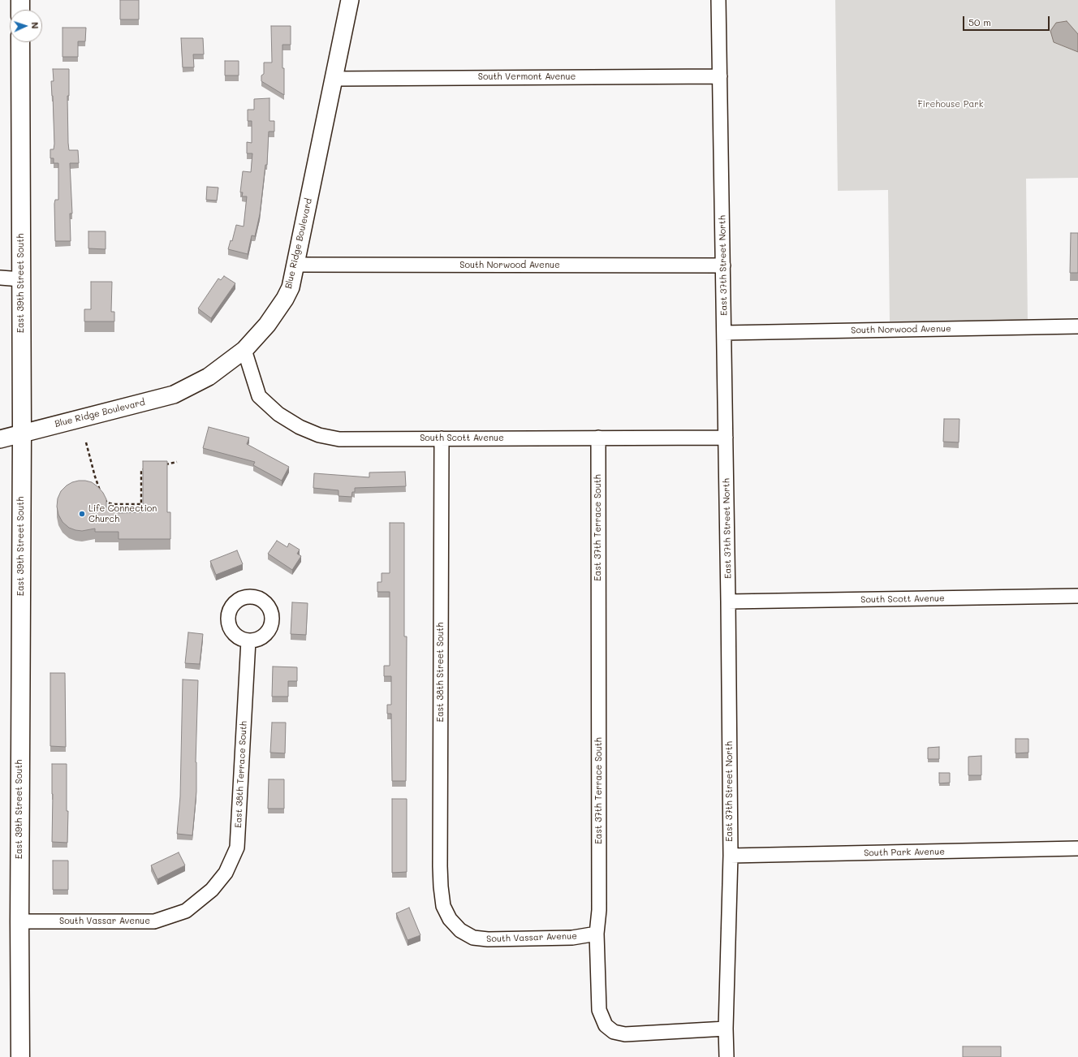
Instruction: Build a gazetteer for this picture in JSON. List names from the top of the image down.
{
  "streets": {
    "main road": ["East 39th Street South"],
    "street": [
      "South Vermont Avenue",
      "Blue Ridge Boulevard",
      "South Norwood Avenue",
      "East 37th Street North",
      "South Scott Avenue",
      "East 37th Terrace South",
      "East 38th Street South",
      "East 38th Terrace South",
      "South Park Avenue",
      "South Vassar Avenue"
    ]
  },
  "crossings": [
    ["South Vermont Avenue", "Blue Ridge Boulevard"],
    ["South Vermont Avenue", "East 37th Street North"],
    ["Blue Ridge Boulevard", "South Norwood Avenue"],
    ["Blue Ridge Boulevard", "East 39th Street South"],
    ["Blue Ridge Boulevard", "South Scott Avenue"],
    ["South Norwood Avenue", "East 37th Street North"],
    ["East 37th Street North", "South Scott Avenue"],
    ["East 37th Street North", "East 37th Terrace South"],
    ["East 37th Street North", "South Park Avenue"],
    ["East 39th Street South", "South Vassar Avenue"],
    ["South Scott Avenue", "East 37th Terrace South"],
    ["South Scott Avenue", "East 38th Street South"],
    ["East 37th Terrace South", "South Vassar Avenue"],
    ["East 38th Street South", "South Vassar Avenue"],
    ["East 38th Terrace South", "South Vassar Avenue"]
  ],
  "parks": ["Firehouse Park"],
  "places": ["Life Connection Church"],
  "scale_bar": "50 m",
  "north": "right"
}
